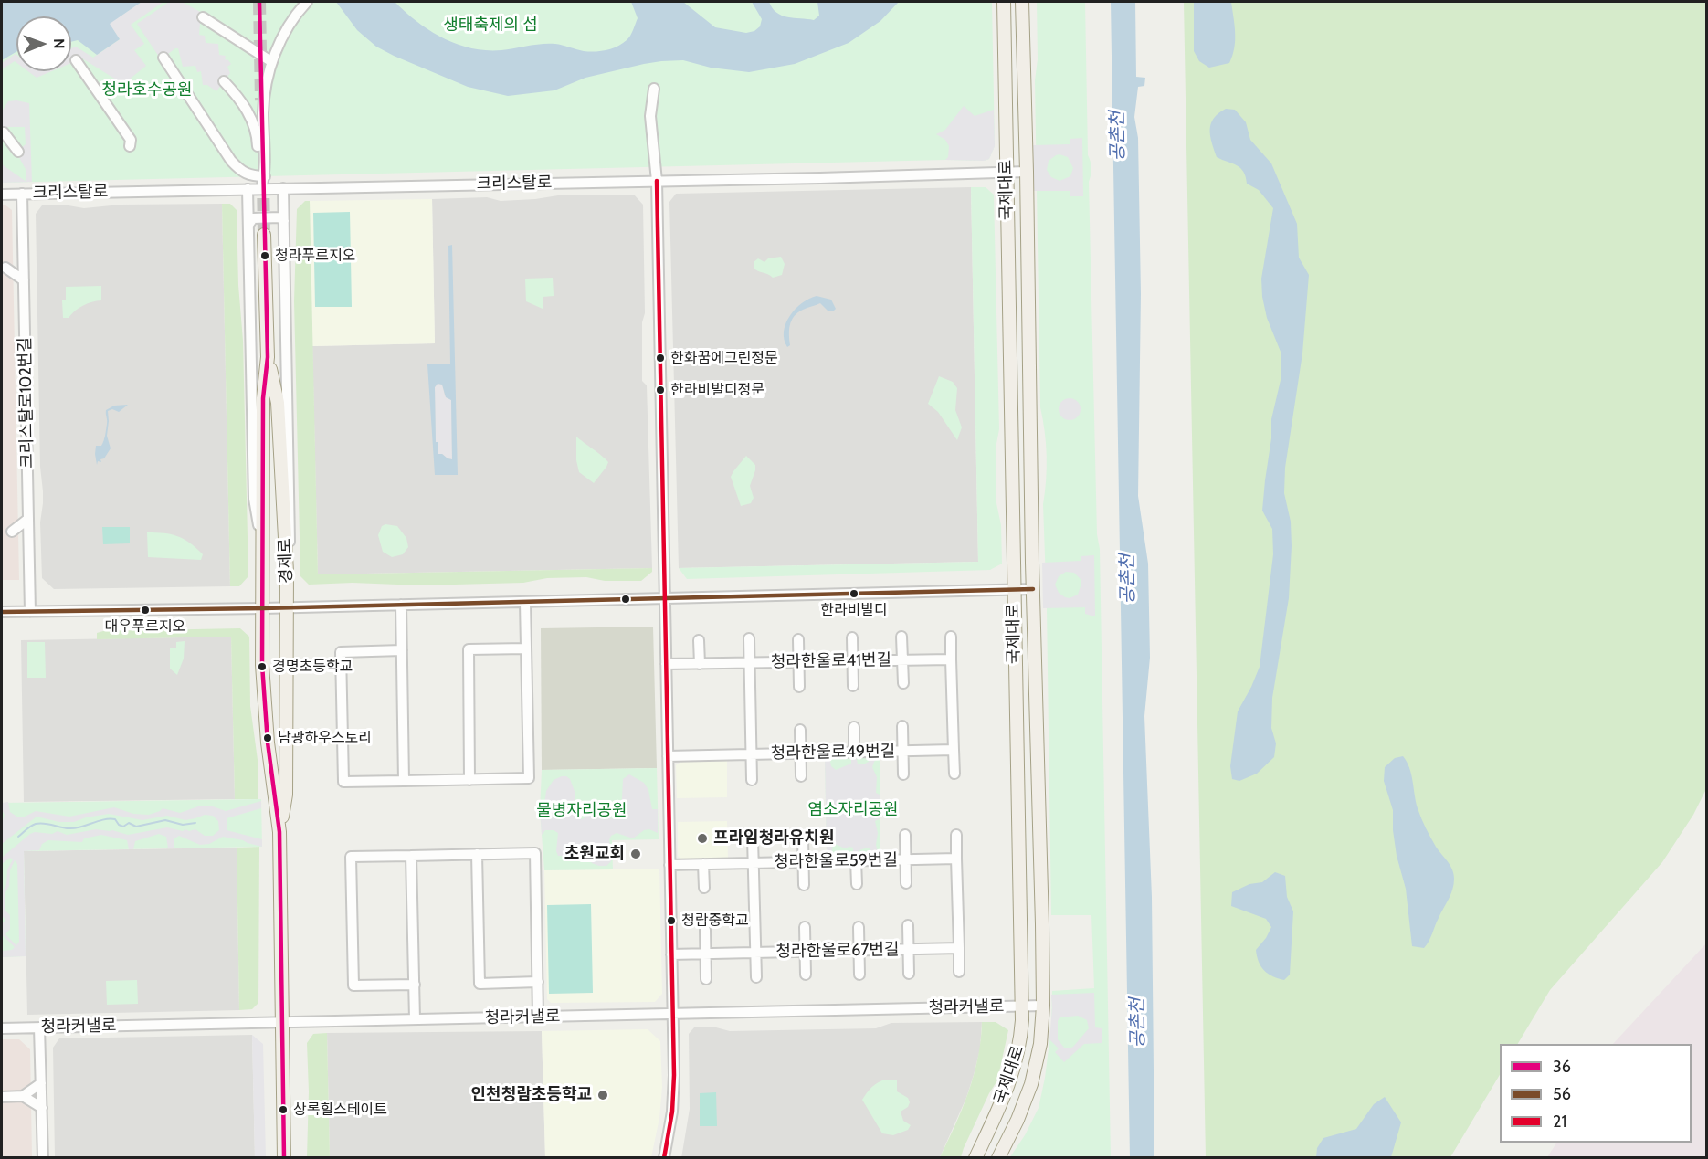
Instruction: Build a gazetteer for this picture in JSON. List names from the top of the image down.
{
  "streets": {
    "main road": ["국제대로", "경제로"],
    "street": [
      "크리스탈로",
      "크리스탈로102번길",
      "청라한울로41번길",
      "청라한울로49번길",
      "청라한울로59번길",
      "청라한울로67번길",
      "청라커낼로"
    ]
  },
  "crossings": [
    ["크리스탈로", "국제대로"],
    ["크리스탈로", "크리스탈로102번길"],
    ["국제대로", "청라커낼로"],
    ["경제로", "청라커낼로"]
  ],
  "water": ["공촌천"],
  "parks": [
    "생태축제의 섬",
    "청라호수공원",
    "염소자리공원",
    "물병자리공원"
  ],
  "places": [
    "청라푸르지오",
    "한화꿈에그린정문",
    "한라비발디정문",
    "한라비발디",
    "대우푸르지오",
    "경명초등학교",
    "남광하우스토리",
    "프라임청라유치원",
    "초원교회",
    "청람중학교",
    "인천청람초등학교",
    "상록힐스테이트"
  ],
  "lines": ["transit line 36", "transit line 21", "transit line 56"],
  "legend": ["36", "56", "21"],
  "north": "right"
}
